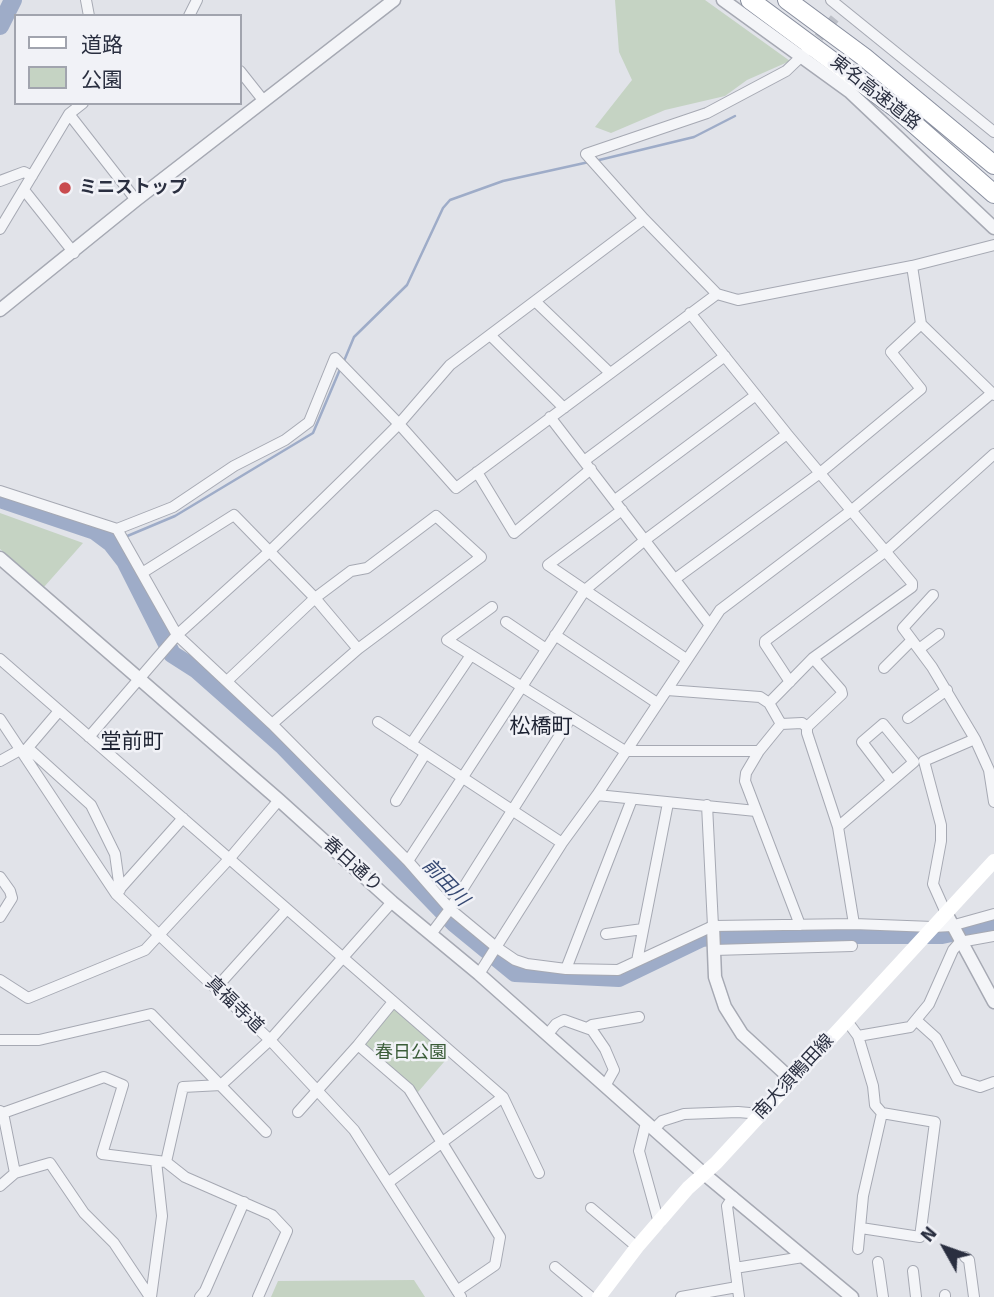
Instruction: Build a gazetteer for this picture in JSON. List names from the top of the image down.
{
  "streets": {
    "highway": ["東名高速道路"],
    "main road": ["南大須鴨田線"],
    "street": ["春日通り", "真福寺道"]
  },
  "crossings": [
    ["春日通り", "南大須鴨田線"]
  ],
  "districts": ["松橋町", "堂前町"],
  "water": ["前田川"],
  "parks": ["春日公園"],
  "places": ["ミニストップ"],
  "legend": ["道路", "公園"],
  "north": "top left"
}
